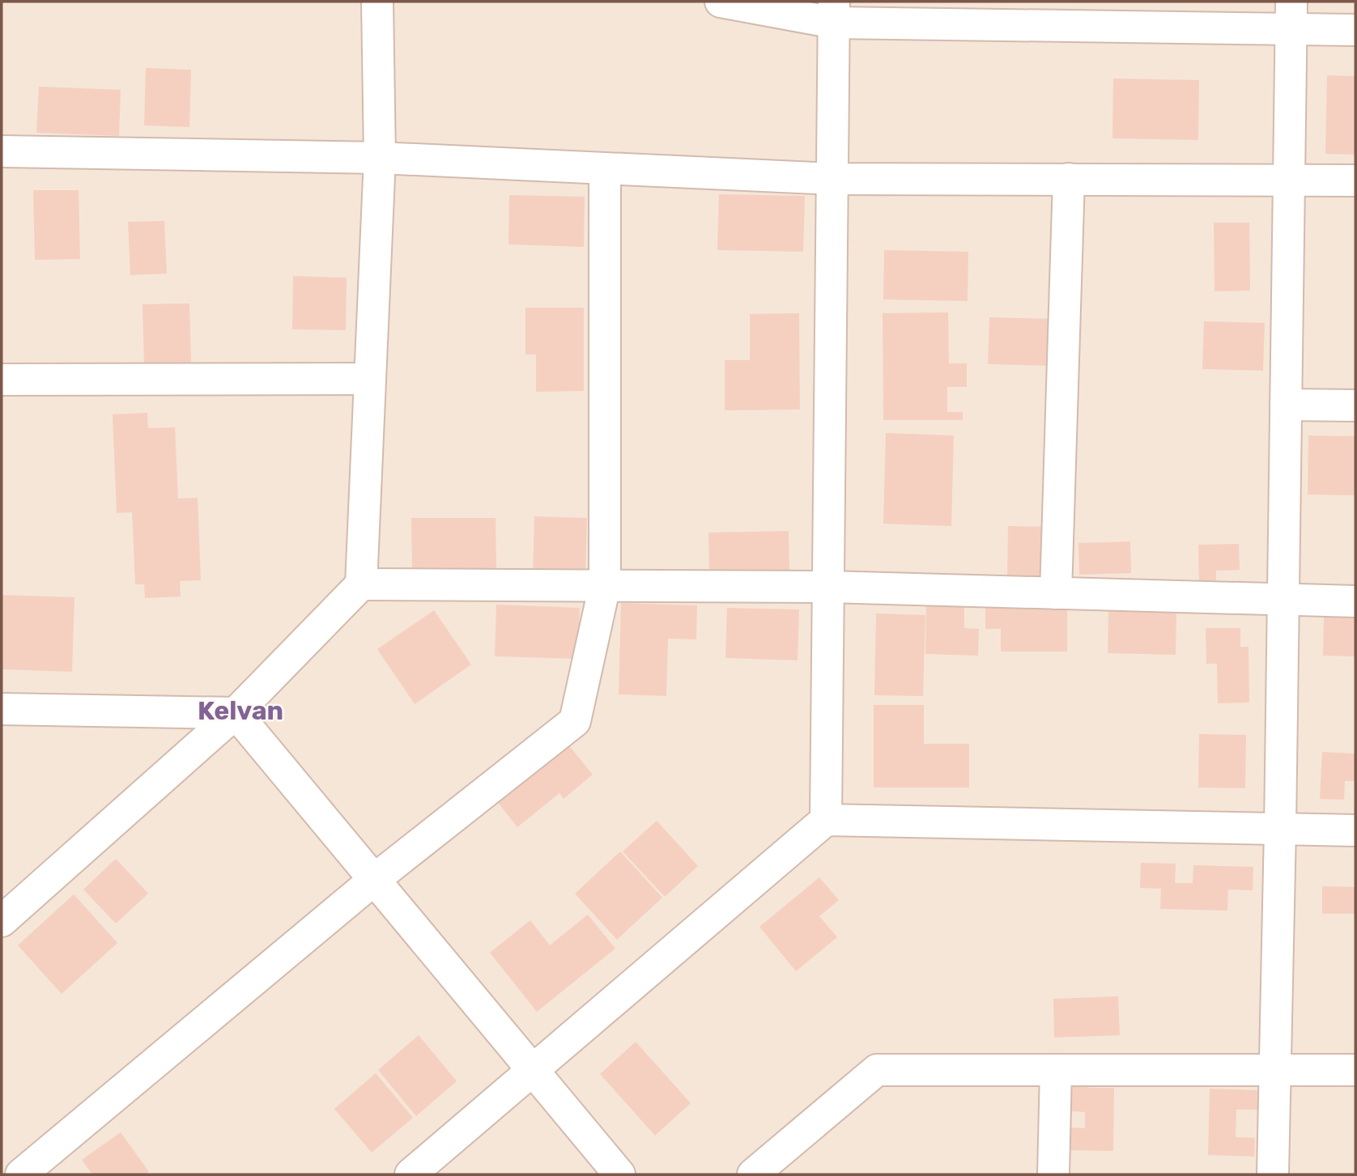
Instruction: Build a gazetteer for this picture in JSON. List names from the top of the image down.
{
  "districts": ["Kelvan"]
}
